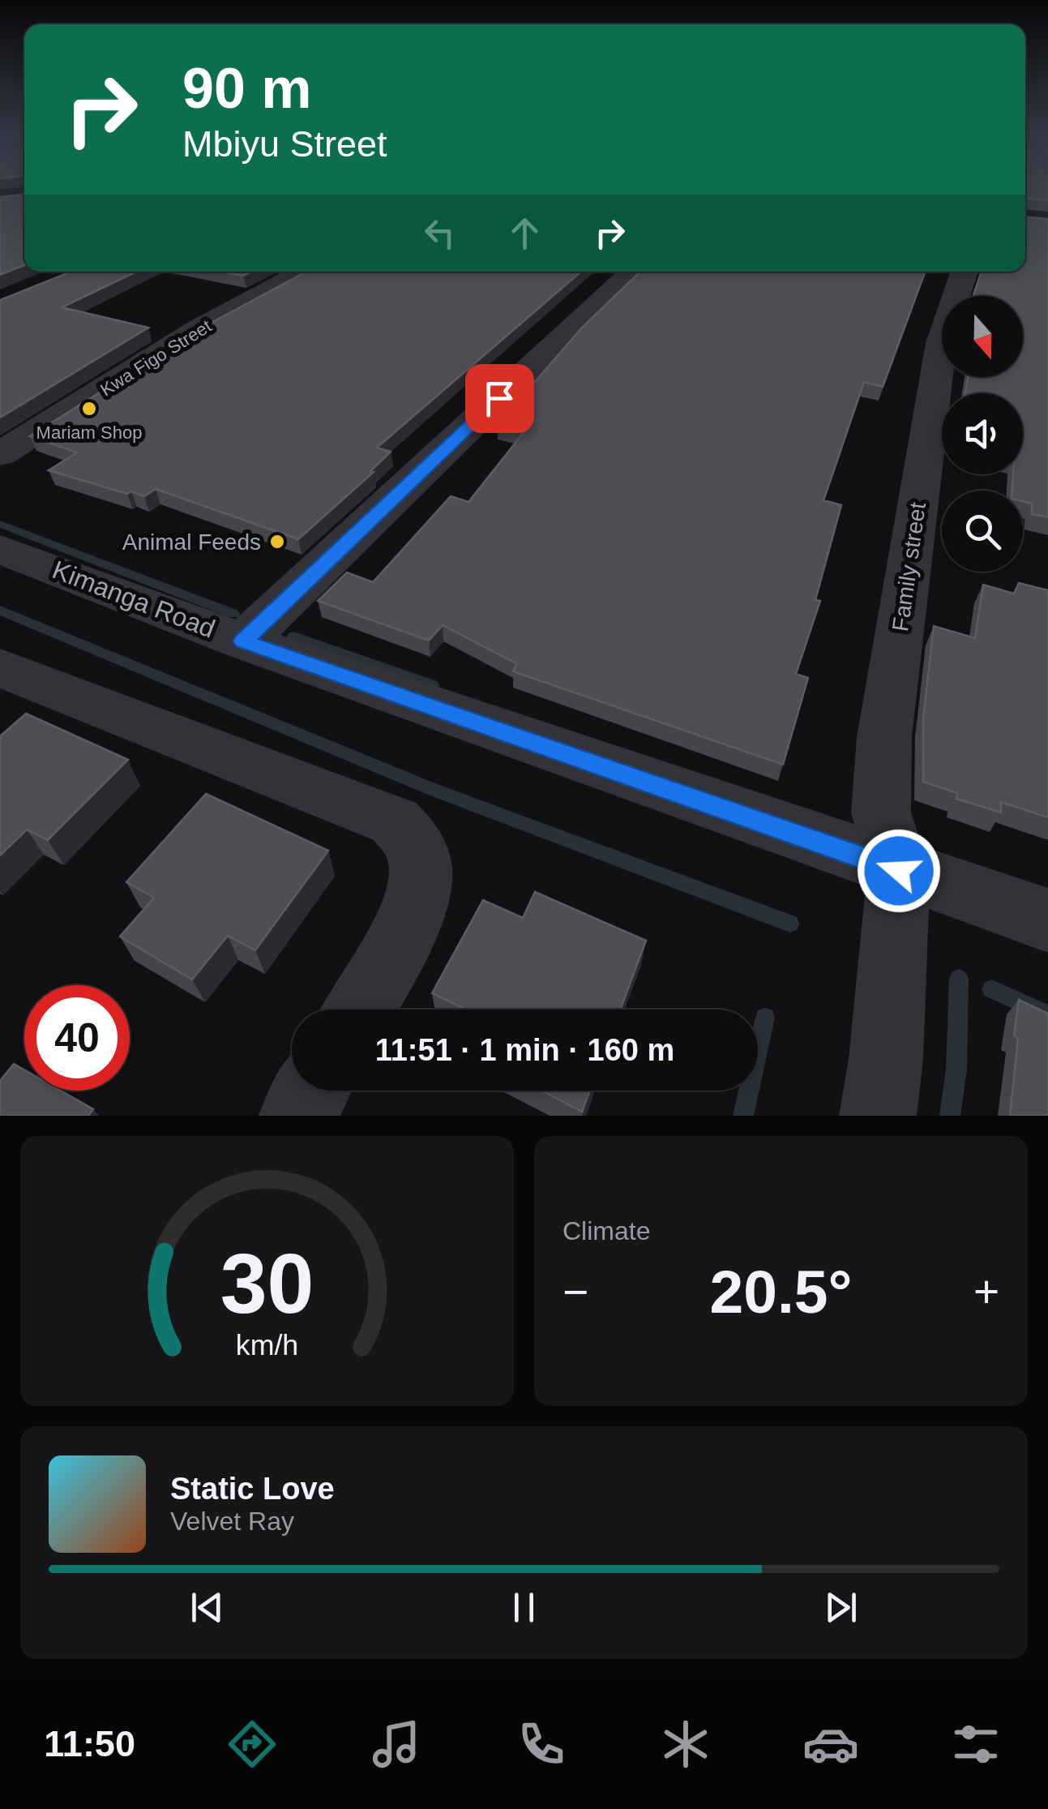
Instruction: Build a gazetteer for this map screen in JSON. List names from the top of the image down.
{
  "streets": {
    "street": ["Kwa Figo Street", "Family street", "Kimanga Road"]
  },
  "crossings": [
    ["Family street", "Kimanga Road"]
  ],
  "places": ["Mariam Shop", "Animal Feeds"],
  "north": "bottom",
  "page": {
    "turn": ["90 m", "Mbiyu Street"],
    "limit": "40",
    "trip": "11:51 · 1 min · 160 m",
    "tile": "Climate",
    "heat": ["−", "20.5°", "+"],
    "song": ["Static Love", "Velvet Ray"],
    "tabs": "11:50",
    "gauge": ["30", "km/h"]
  }
}
